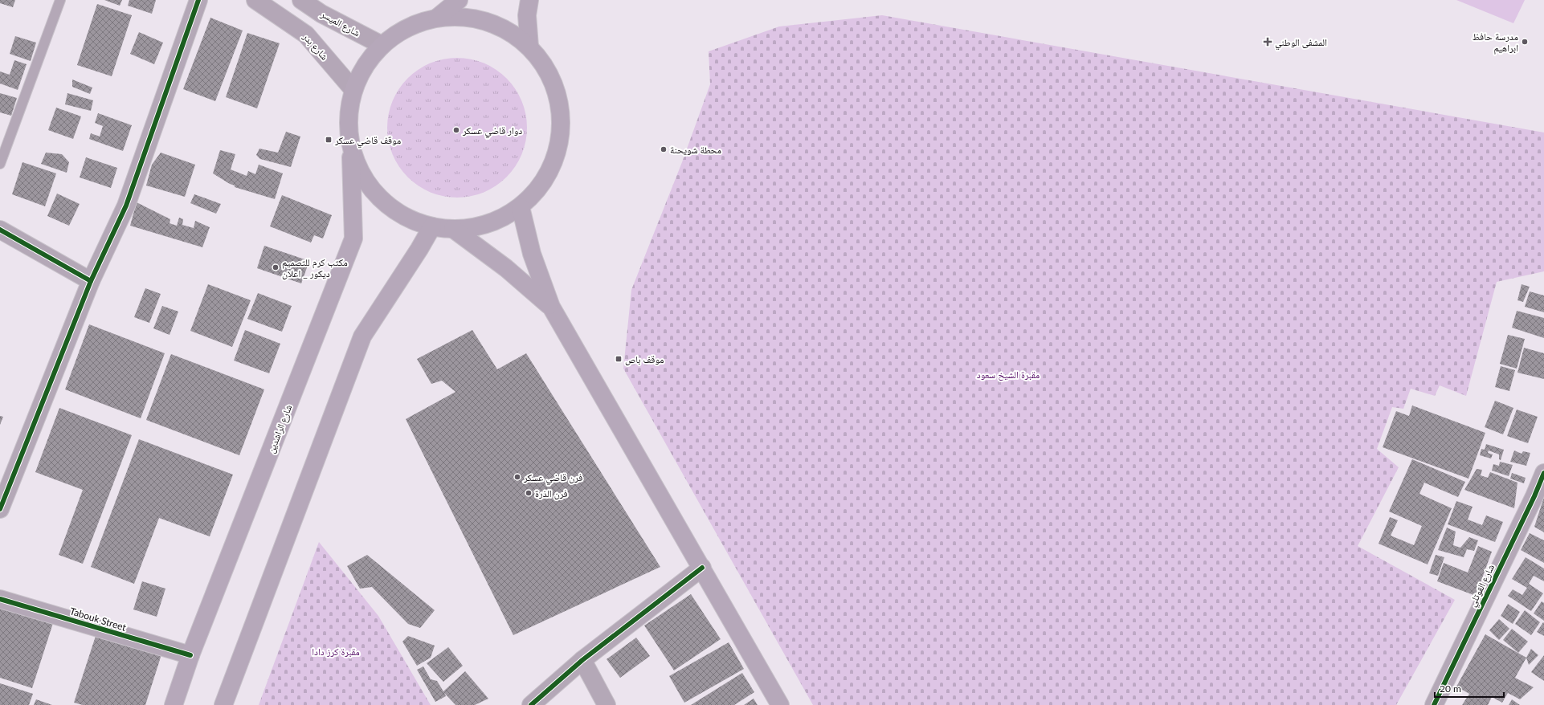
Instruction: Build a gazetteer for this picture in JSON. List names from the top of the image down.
{
  "streets": {
    "main road": ["شارع الميسر", "شارع بدر", "شارع الراشدين"],
    "street": ["شارع القوتلي", "Tabouk Street"]
  },
  "crossings": [
    ["شارع الراشدين", "Tabouk Street"]
  ],
  "parks": ["مقبرة الشيخ سعود", "مقبرة كرز دادا"],
  "places": {
    "health": ["المشفى الوطني"],
    "other": [
      "مدرسة حافظ ابراهيم",
      "دوار قاضي عسكر",
      "محطة شويحنة",
      "مكتب كرم للتصميم ديكور _ اعلان",
      "فرن قاضي عسكر",
      "فرن الذرة"
    ],
    "transit": ["موقف قاضي عسكر", "موقف باص"]
  },
  "scale_bar": "20 m"
}
